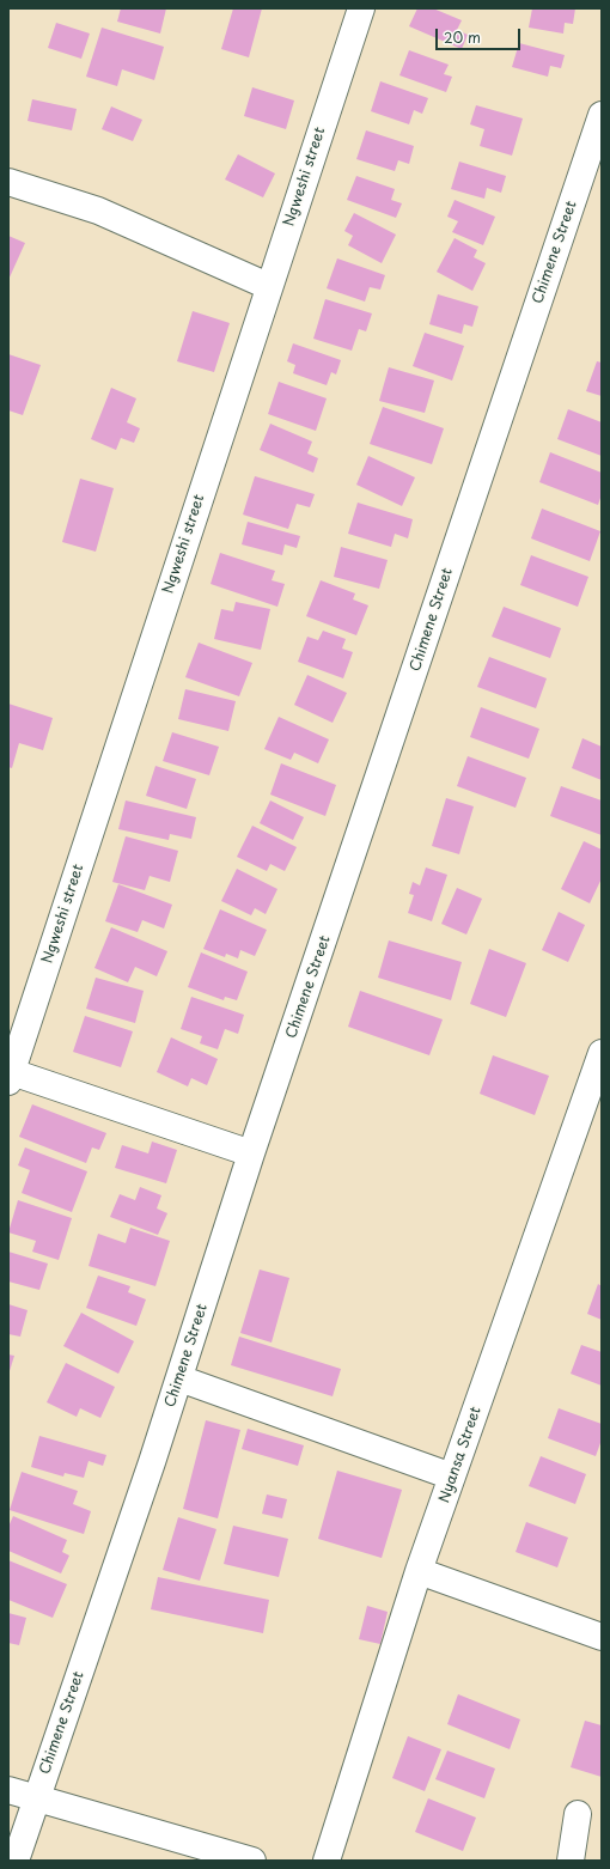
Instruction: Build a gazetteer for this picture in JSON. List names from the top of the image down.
{
  "streets": {
    "street": ["Ngweshi street", "Chimene Street", "Nyansa Street"]
  },
  "scale_bar": "20 m"
}
